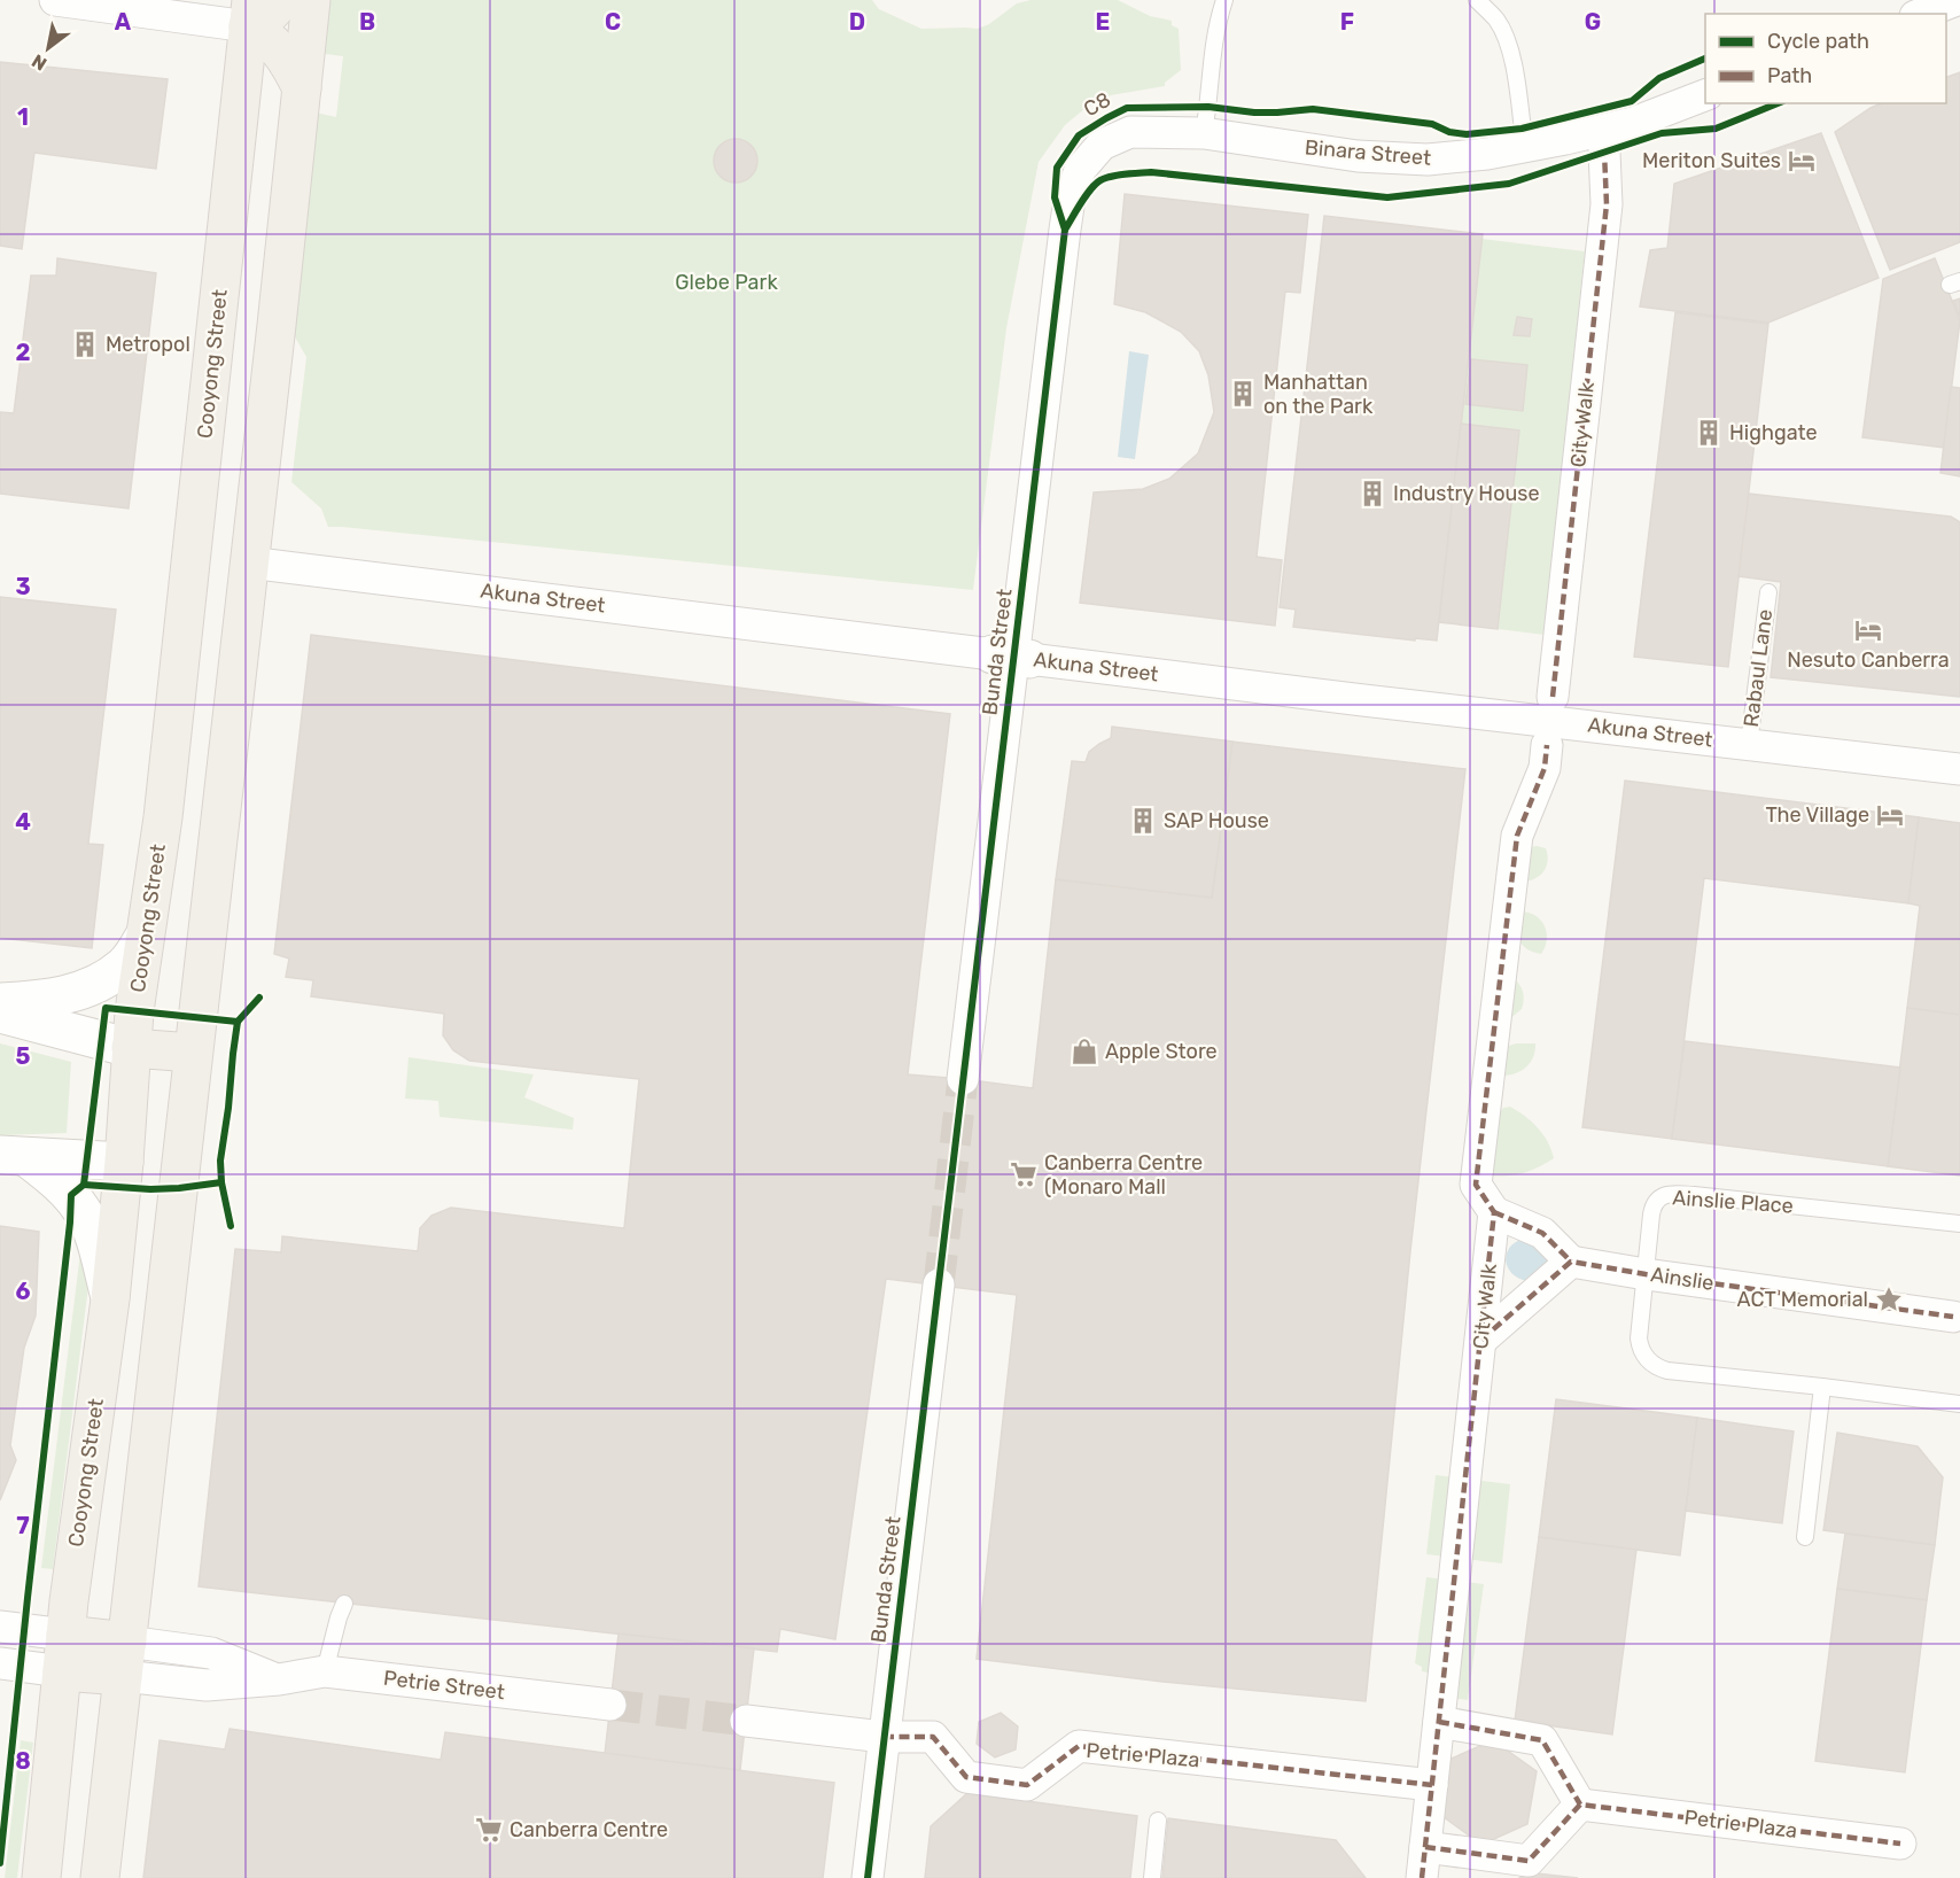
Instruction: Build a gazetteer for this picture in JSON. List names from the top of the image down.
{
  "streets": {
    "main road": ["Cooyong Street", "Akuna Street", "Petrie Street"],
    "street": [
      "Binara Street",
      "City Walk",
      "Bunda Street",
      "Ainslie",
      "Petrie Plaza"
    ],
    "lane": ["Rabaul Lane", "Ainslie Place"],
    "cycle path": ["C8"]
  },
  "crossings": [
    ["Binara Street", "City Walk"],
    ["Binara Street", "Bunda Street"],
    ["Cooyong Street", "Akuna Street"],
    ["Cooyong Street", "Petrie Street"],
    ["City Walk", "Petrie Plaza"],
    ["Akuna Street", "Bunda Street"],
    ["Akuna Street", "Rabaul Lane"],
    ["Bunda Street", "Petrie Plaza"],
    ["Ainslie Place", "Ainslie"]
  ],
  "parks": ["Glebe Park"],
  "places": {
    "hotel": ["Meriton Suites", "Nesuto Canberra", "The Village"],
    "building": [
      "Metropol",
      "Manhattan on the Park",
      "Highgate",
      "Industry House",
      "SAP House"
    ],
    "shop": ["Apple Store"],
    "supermarket": ["Canberra Centre (Monaro Mall", "Canberra Centre"],
    "place": ["ACT Memorial"]
  },
  "legend": ["Cycle path", "Path"],
  "north": "bottom left",
  "grid": {
    "columns": [
      "A",
      "B",
      "C",
      "D",
      "E",
      "F",
      "G"
    ],
    "rows": [
      "1",
      "2",
      "3",
      "4",
      "5",
      "6",
      "7",
      "8"
    ]
  }
}
